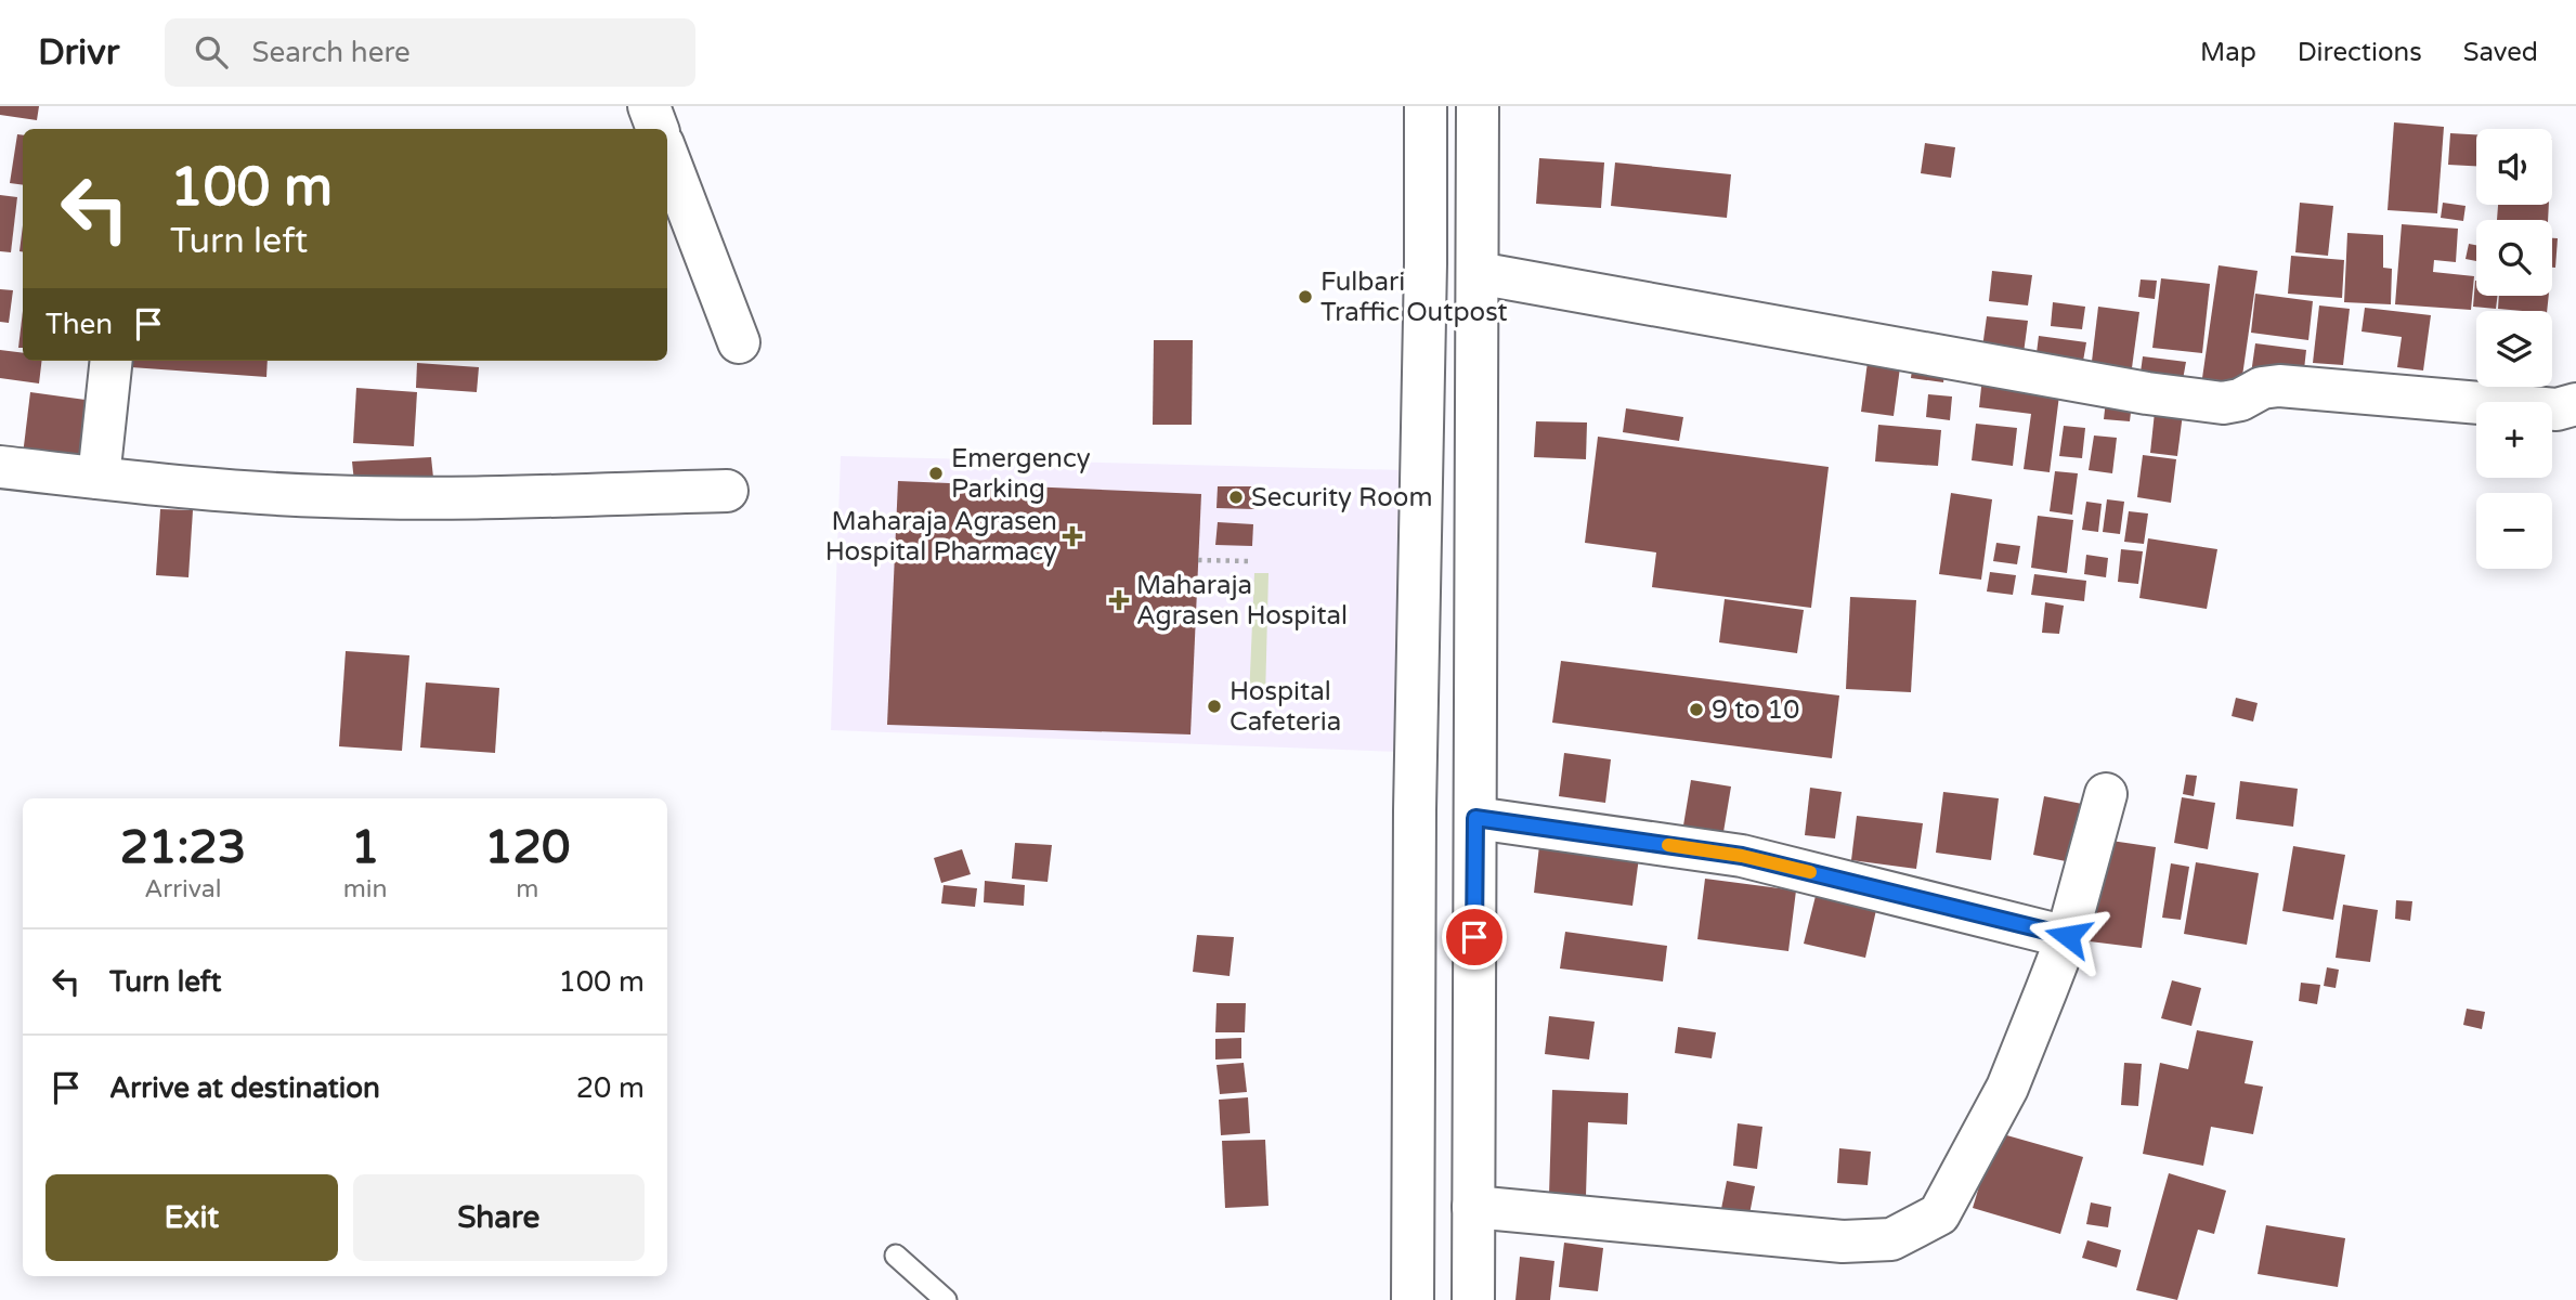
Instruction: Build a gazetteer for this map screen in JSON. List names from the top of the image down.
{
  "places": {
    "other": [
      "Fulbari Traffic Outpost",
      "Emergency Parking",
      "Security Room",
      "Hospital Cafeteria",
      "9 to 10"
    ],
    "health": ["Maharaja Agrasen Hospital Pharmacy", "Maharaja Agrasen Hospital"]
  },
  "page": {
    "header": "Drivr",
    "search": "Search here",
    "nav": ["Map", "Directions", "Saved"],
    "map_buttons": ["+", "−"],
    "turn": ["100 m", "Turn left"],
    "then": "Then",
    "eta": [
      "21:23",
      "Arrival",
      "1",
      "min",
      "120",
      "m"
    ],
    "list": [
      {
        "name": "Turn left",
        "value": "100 m"
      },
      {
        "name": "Arrive at destination",
        "value": "20 m"
      }
    ],
    "buttons": ["Exit", "Share"]
  }
}
